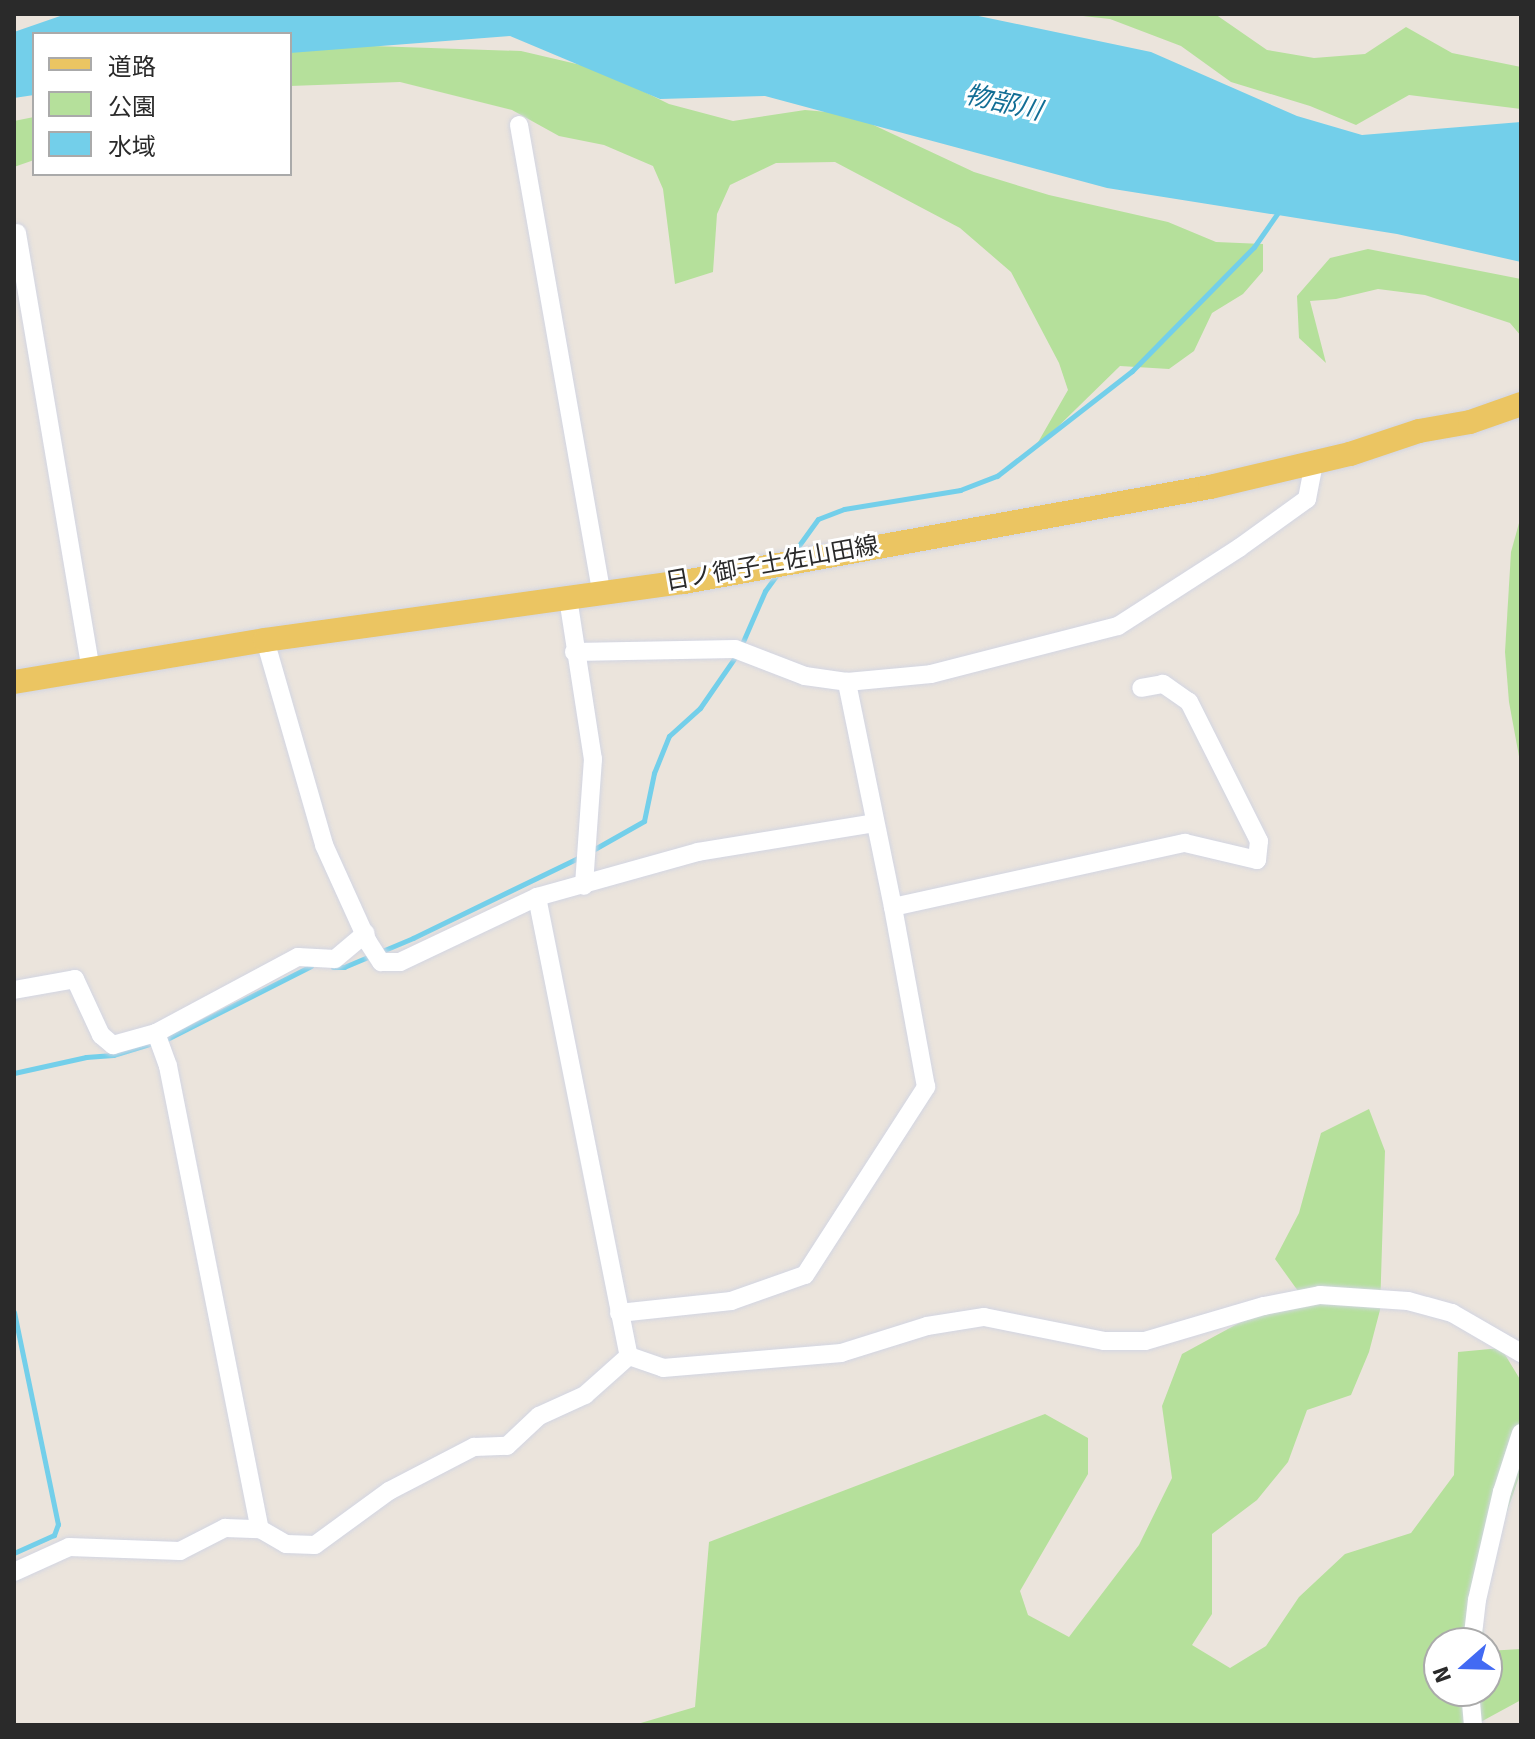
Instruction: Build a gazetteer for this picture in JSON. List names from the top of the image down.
{
  "streets": {
    "main road": ["日ノ御子土佐山田線"]
  },
  "water": ["物部川"],
  "legend": ["道路", "公園", "水域"],
  "north": "left"
}
